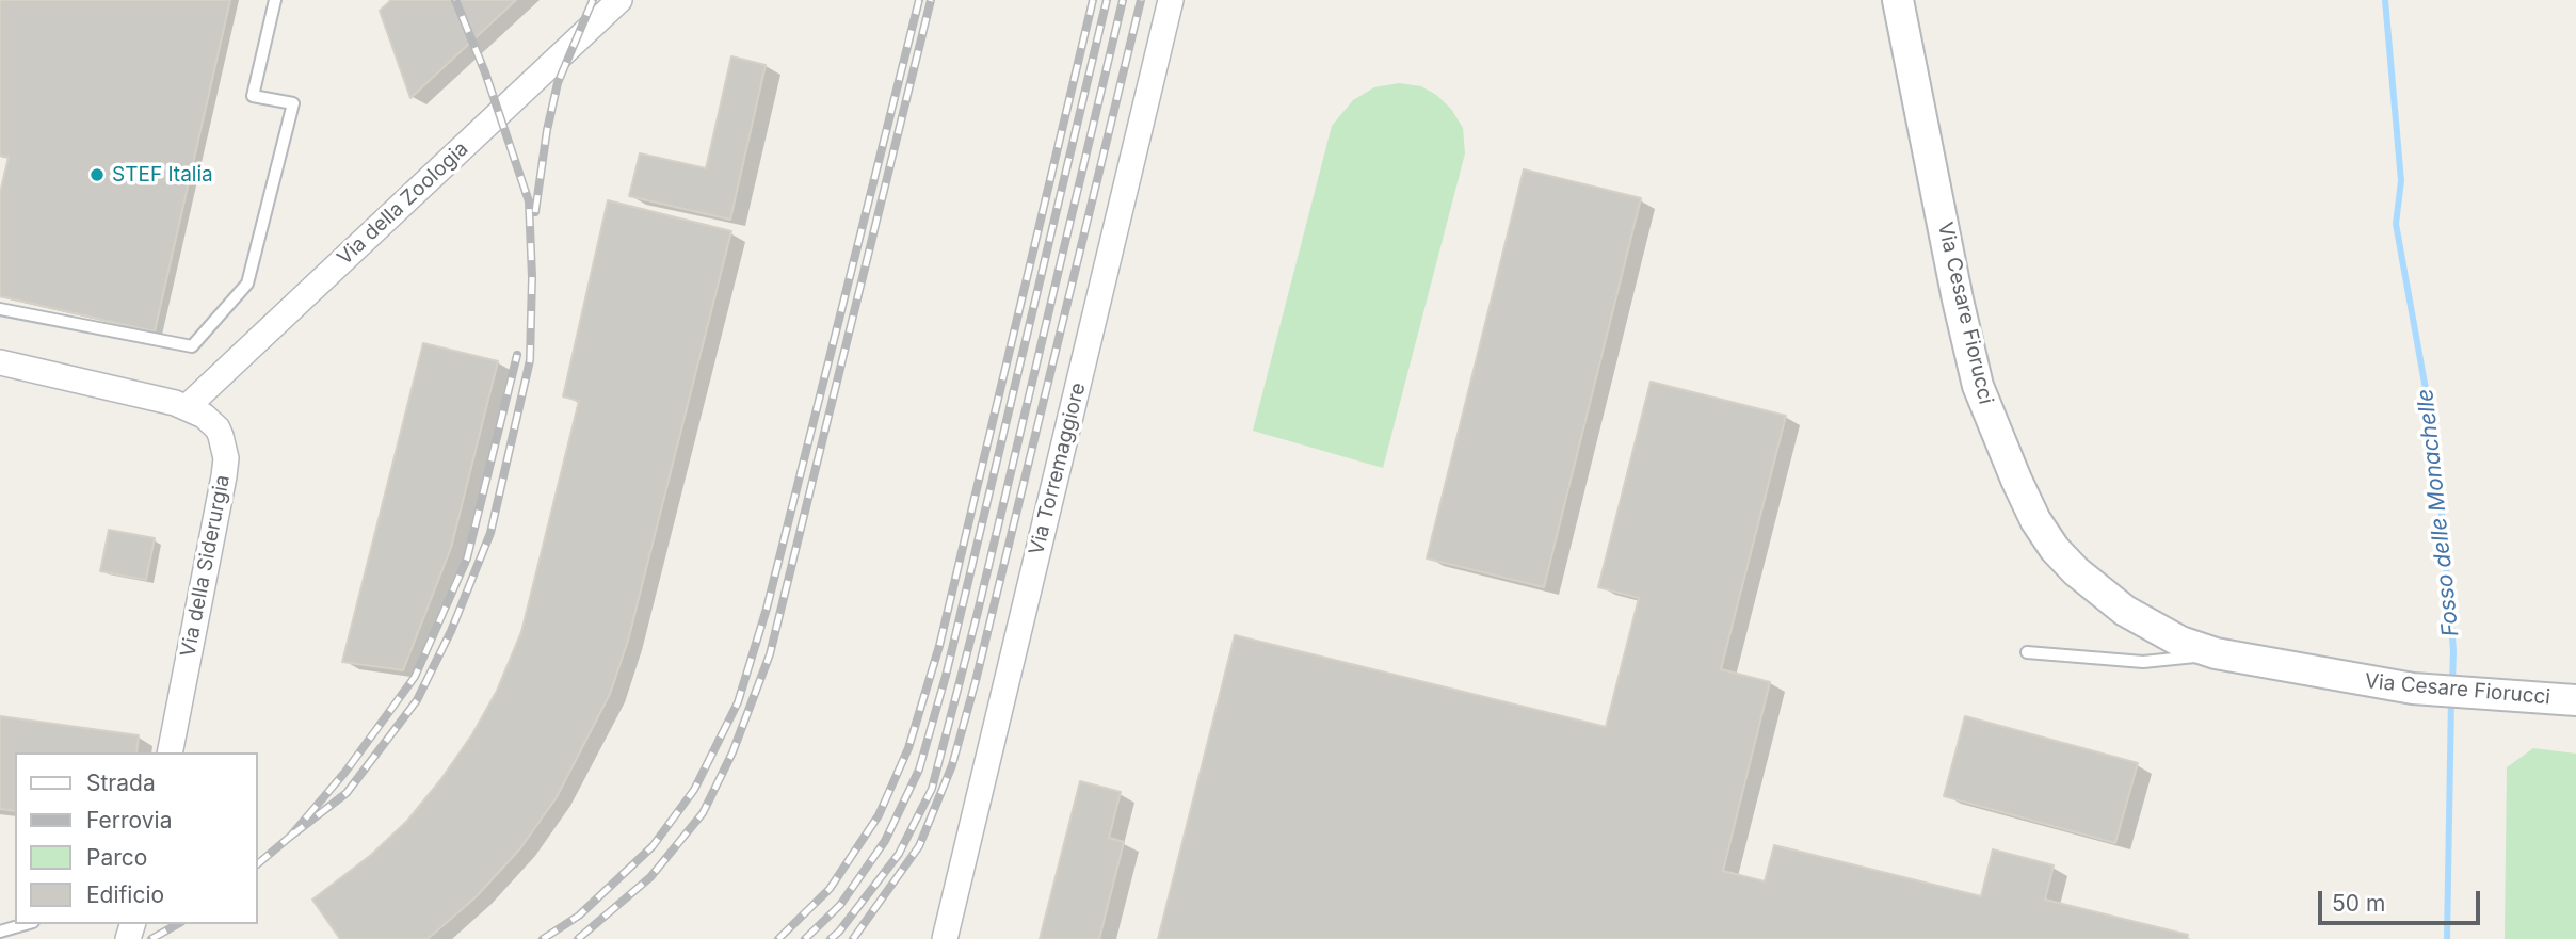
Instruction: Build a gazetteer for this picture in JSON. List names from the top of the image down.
{
  "streets": {
    "street": [
      "Via della Zoologia",
      "Via Cesare Fiorucci",
      "Via Torremaggiore",
      "Via della Siderurgia"
    ]
  },
  "crossings": [
    ["Via della Zoologia", "Via della Siderurgia"]
  ],
  "water": ["Fosso delle Monachelle"],
  "places": ["STEF Italia"],
  "legend": [
    "Strada",
    "Ferrovia",
    "Parco",
    "Edificio"
  ],
  "scale_bar": "50 m"
}
